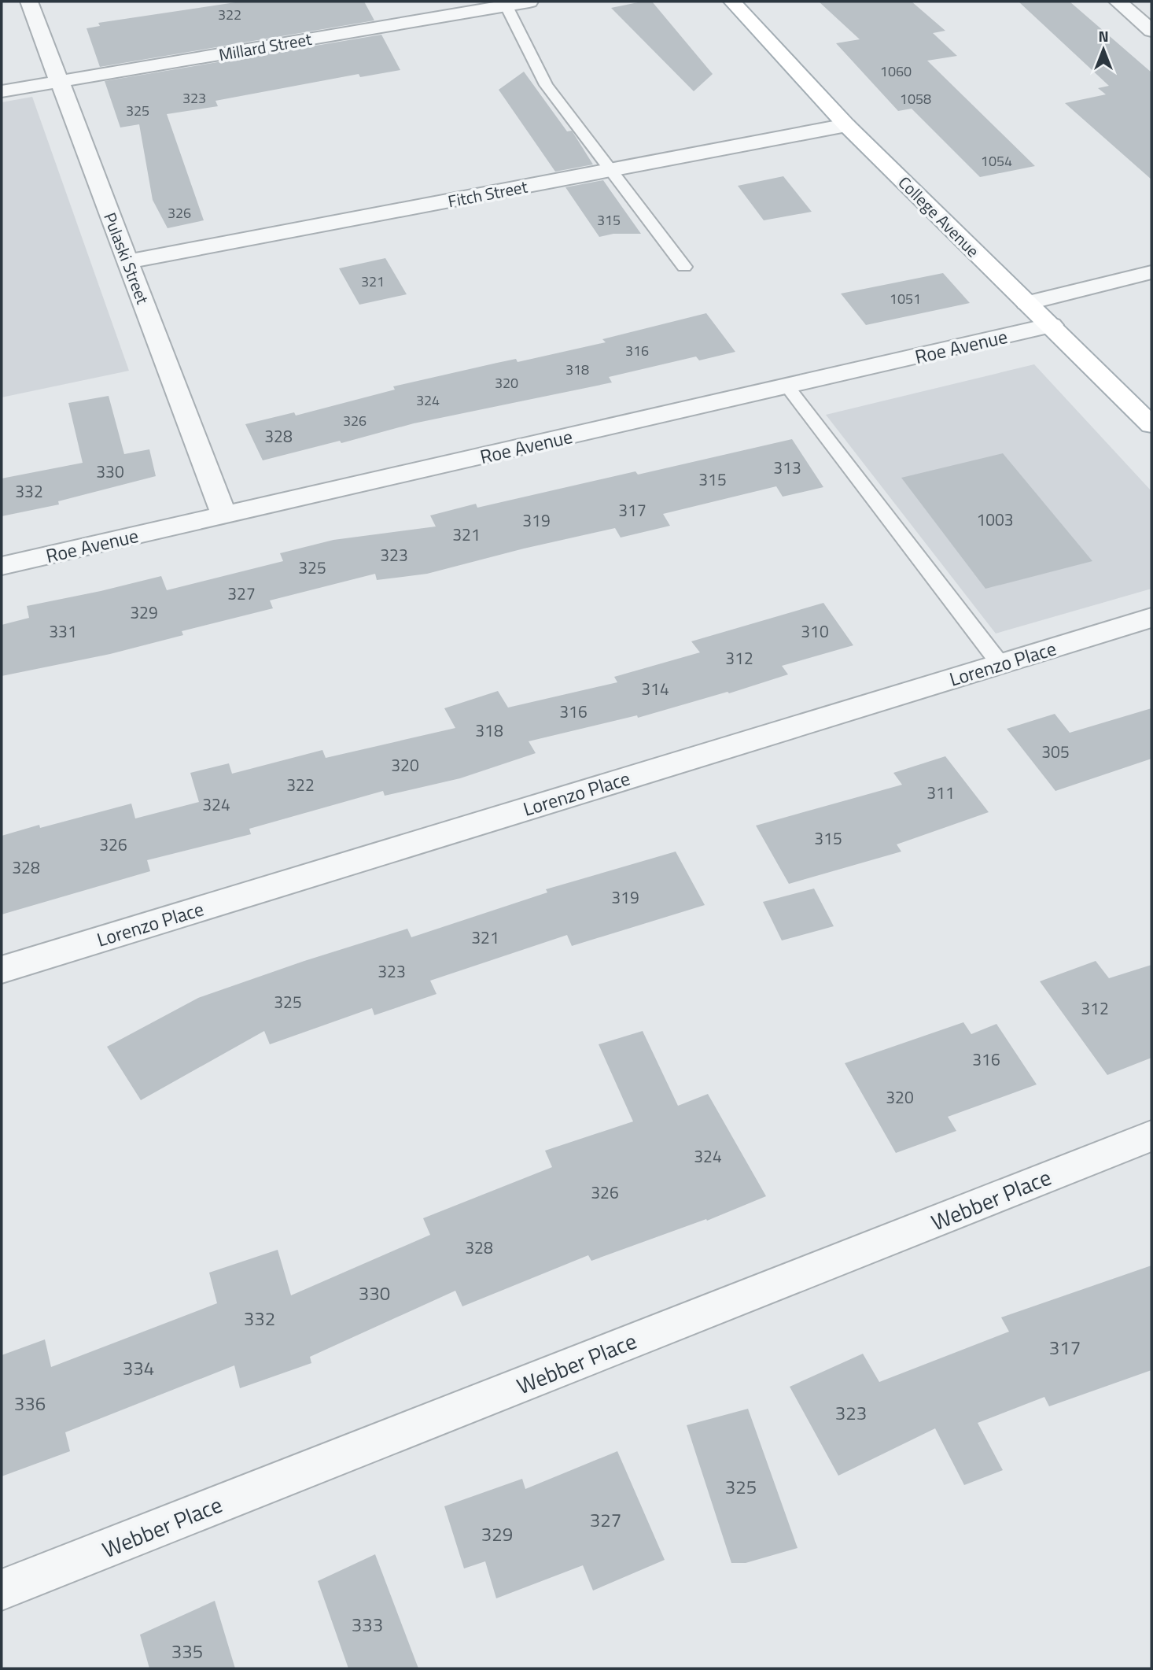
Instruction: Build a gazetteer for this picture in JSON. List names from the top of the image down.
{
  "streets": {
    "main road": ["College Avenue"],
    "street": [
      "Millard Street",
      "Fitch Street",
      "Pulaski Street",
      "Roe Avenue",
      "Lorenzo Place",
      "Webber Place"
    ]
  },
  "crossings": [
    ["Millard Street", "Pulaski Street"],
    ["Fitch Street", "College Avenue"],
    ["Fitch Street", "Pulaski Street"],
    ["College Avenue", "Roe Avenue"],
    ["Pulaski Street", "Roe Avenue"]
  ],
  "house_numbers": [
    "322",
    "1060",
    "323",
    "1058",
    "325",
    "1054",
    "326",
    "315",
    "321",
    "1051",
    "316",
    "318",
    "320",
    "324",
    "326",
    "328",
    "313",
    "330",
    "315",
    "332",
    "317",
    "1003",
    "319",
    "321",
    "323",
    "325",
    "327",
    "329",
    "331",
    "310",
    "312",
    "314",
    "316",
    "318",
    "305",
    "320",
    "322",
    "311",
    "324",
    "315",
    "326",
    "328",
    "319",
    "321",
    "323",
    "325",
    "312",
    "316",
    "320",
    "324",
    "326",
    "328",
    "330",
    "332",
    "317",
    "334",
    "336",
    "323",
    "325",
    "327",
    "329",
    "333",
    "335"
  ],
  "north": "top"
}
